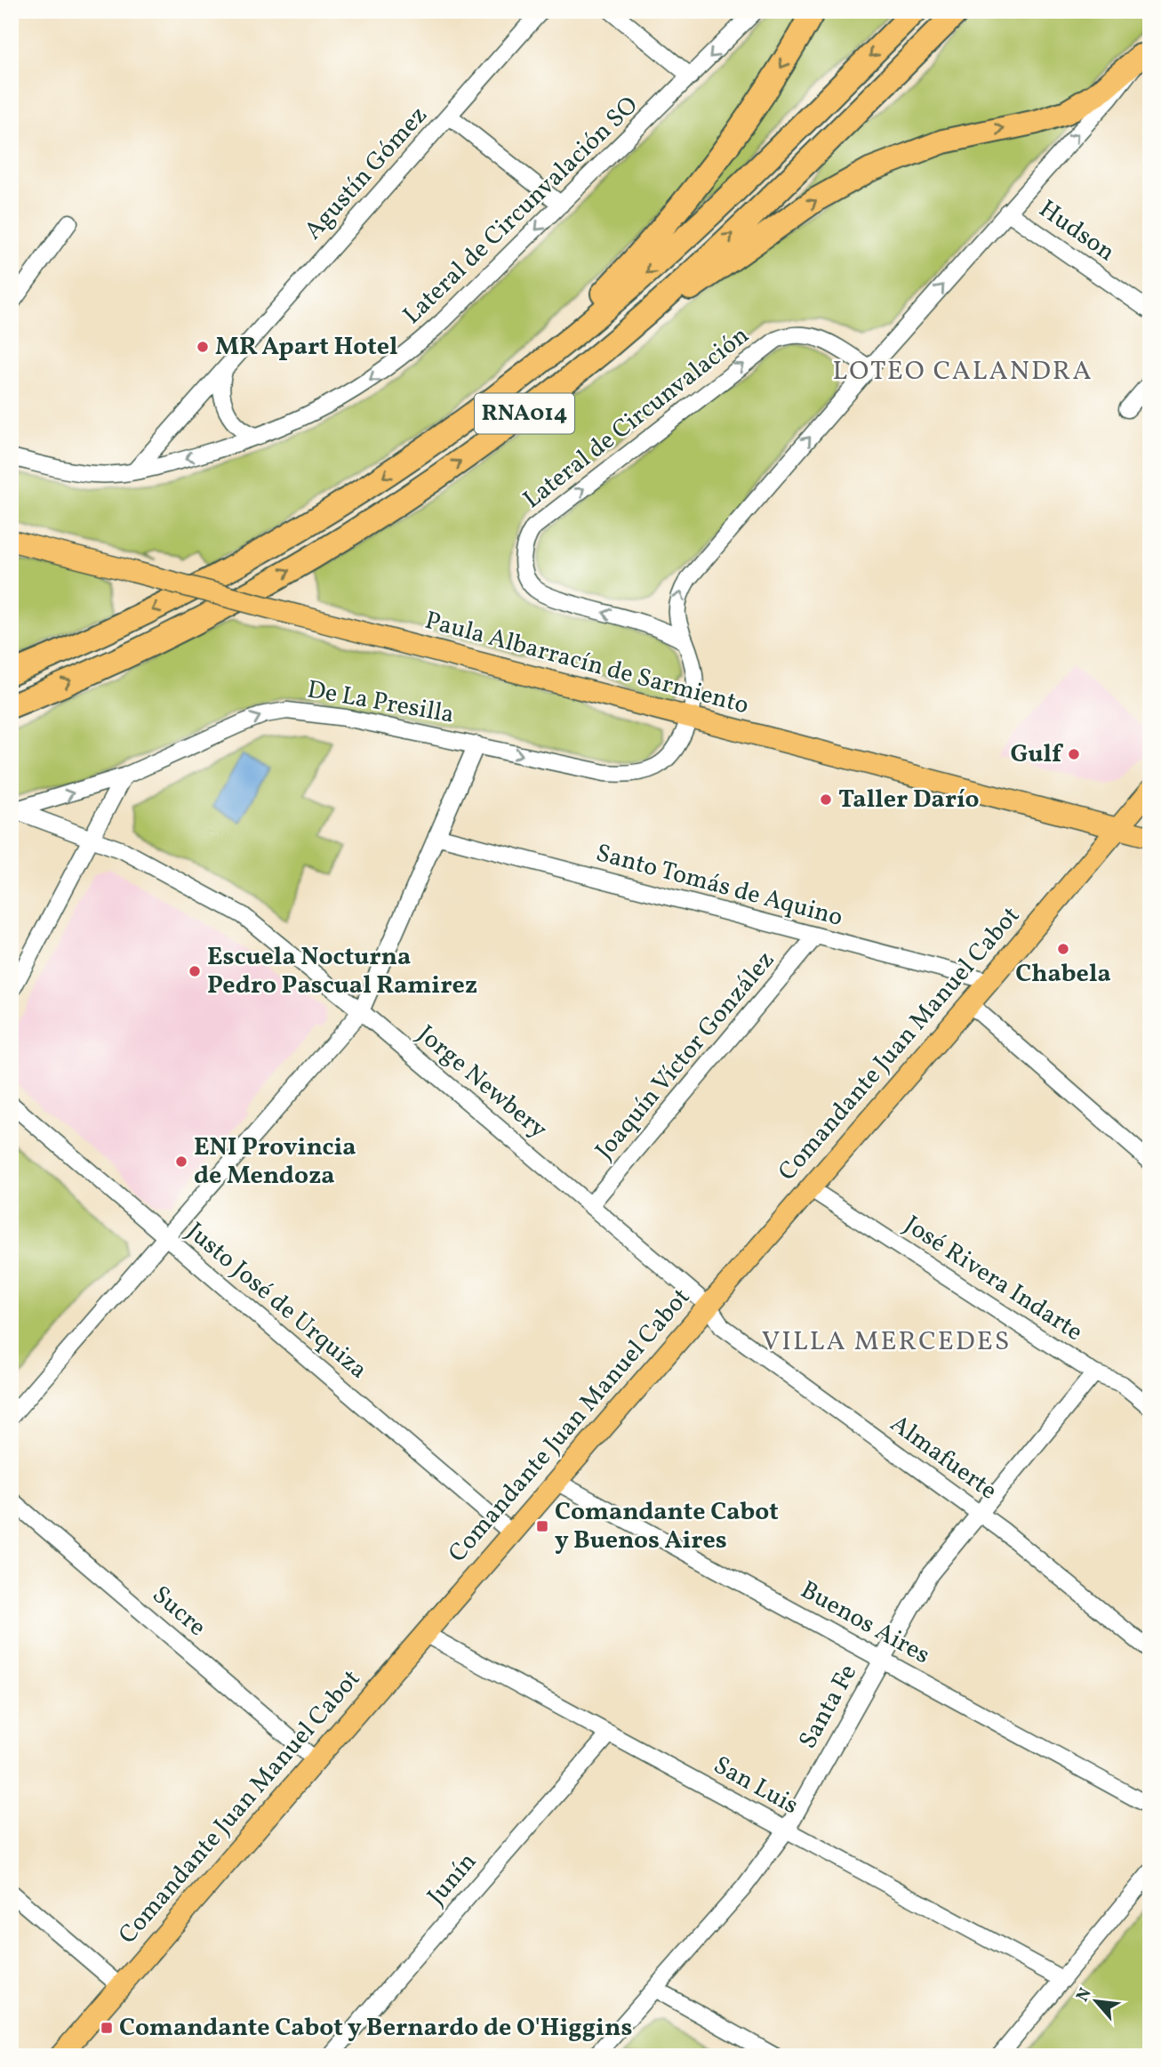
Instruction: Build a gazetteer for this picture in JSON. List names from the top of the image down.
{
  "streets": {
    "highway": ["RNA014"],
    "main road": ["Paula Albarracín de Sarmiento", "Comandante Juan Manuel Cabot"],
    "street": [
      "Agustín Gómez",
      "Lateral de Circunvalación SO",
      "Hudson",
      "Lateral de Circunvalación",
      "De La Presilla",
      "Santo Tomás de Aquino",
      "Joaquín Víctor González",
      "Jorge Newbery",
      "José Rivera Indarte",
      "Justo José de Urquiza",
      "Almafuerte",
      "Sucre",
      "Buenos Aires",
      "Santa Fe",
      "San Luis",
      "Junín"
    ]
  },
  "crossings": [
    ["Agustín Gómez", "Lateral de Circunvalación SO"],
    ["Paula Albarracín de Sarmiento", "De La Presilla"],
    ["Paula Albarracín de Sarmiento", "Comandante Juan Manuel Cabot"],
    ["De La Presilla", "Jorge Newbery"],
    ["Santo Tomás de Aquino", "Comandante Juan Manuel Cabot"],
    ["Santo Tomás de Aquino", "Joaquín Víctor González"],
    ["Comandante Juan Manuel Cabot", "Jorge Newbery"],
    ["Comandante Juan Manuel Cabot", "José Rivera Indarte"],
    ["Comandante Juan Manuel Cabot", "Justo José de Urquiza"],
    ["Comandante Juan Manuel Cabot", "Almafuerte"],
    ["Comandante Juan Manuel Cabot", "Sucre"],
    ["Comandante Juan Manuel Cabot", "Buenos Aires"],
    ["Comandante Juan Manuel Cabot", "San Luis"],
    ["Joaquín Víctor González", "Jorge Newbery"],
    ["Jorge Newbery", "Almafuerte"],
    ["José Rivera Indarte", "Santa Fe"],
    ["Almafuerte", "Santa Fe"],
    ["Buenos Aires", "Santa Fe"],
    ["Santa Fe", "San Luis"],
    ["San Luis", "Junín"]
  ],
  "one_way": ["Lateral de Circunvalación SO", "De La Presilla"],
  "districts": ["LOTEO CALANDRA", "VILLA MERCEDES"],
  "places": {
    "other": [
      "MR Apart Hotel",
      "Gulf",
      "Taller Darío",
      "Chabela",
      "Escuela Nocturna Pedro Pascual Ramirez",
      "ENI Provincia de Mendoza"
    ],
    "transit": ["Comandante Cabot y Buenos Aires", "Comandante Cabot y Bernardo de O'Higgins"]
  },
  "north": "top left"
}
